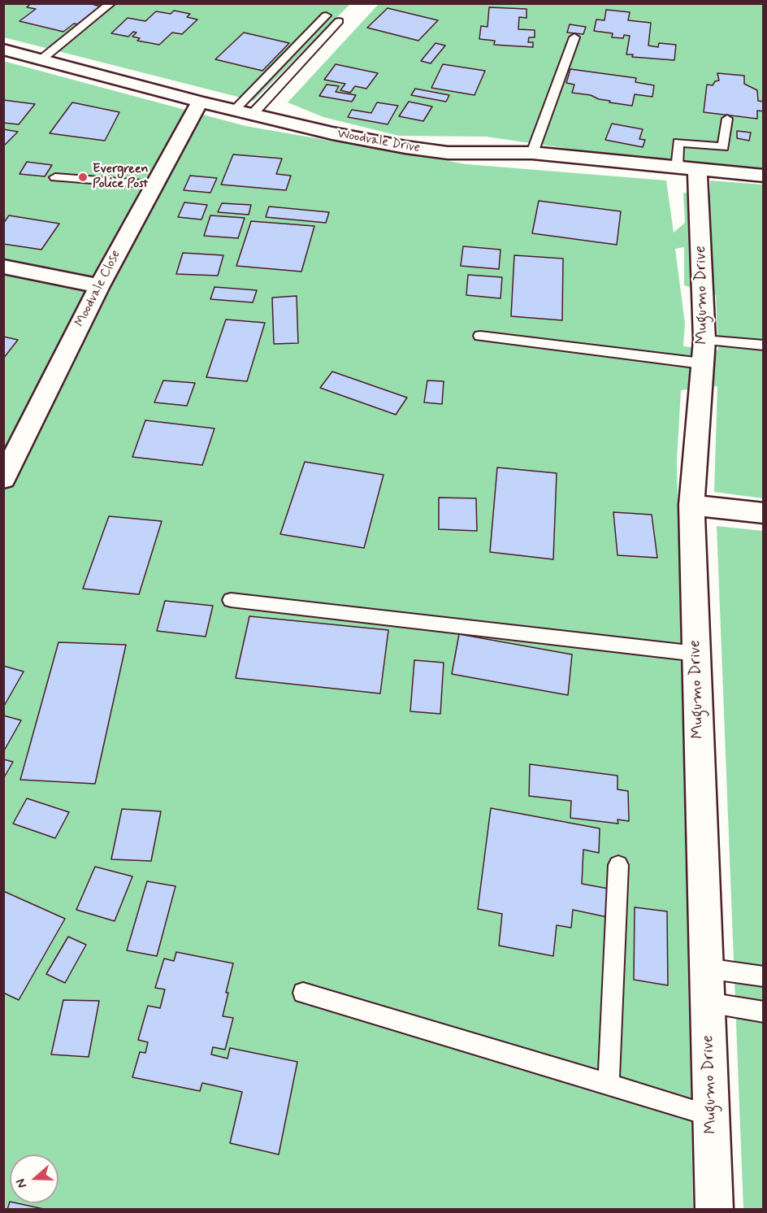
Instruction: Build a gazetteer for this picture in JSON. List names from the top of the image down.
{
  "streets": {
    "street": ["Woodvale Drive", "Moodvale Close", "Mugumo Drive"]
  },
  "crossings": [
    ["Woodvale Drive", "Moodvale Close"],
    ["Woodvale Drive", "Mugumo Drive"]
  ],
  "places": ["Evergreen Police Post"],
  "north": "left"
}
